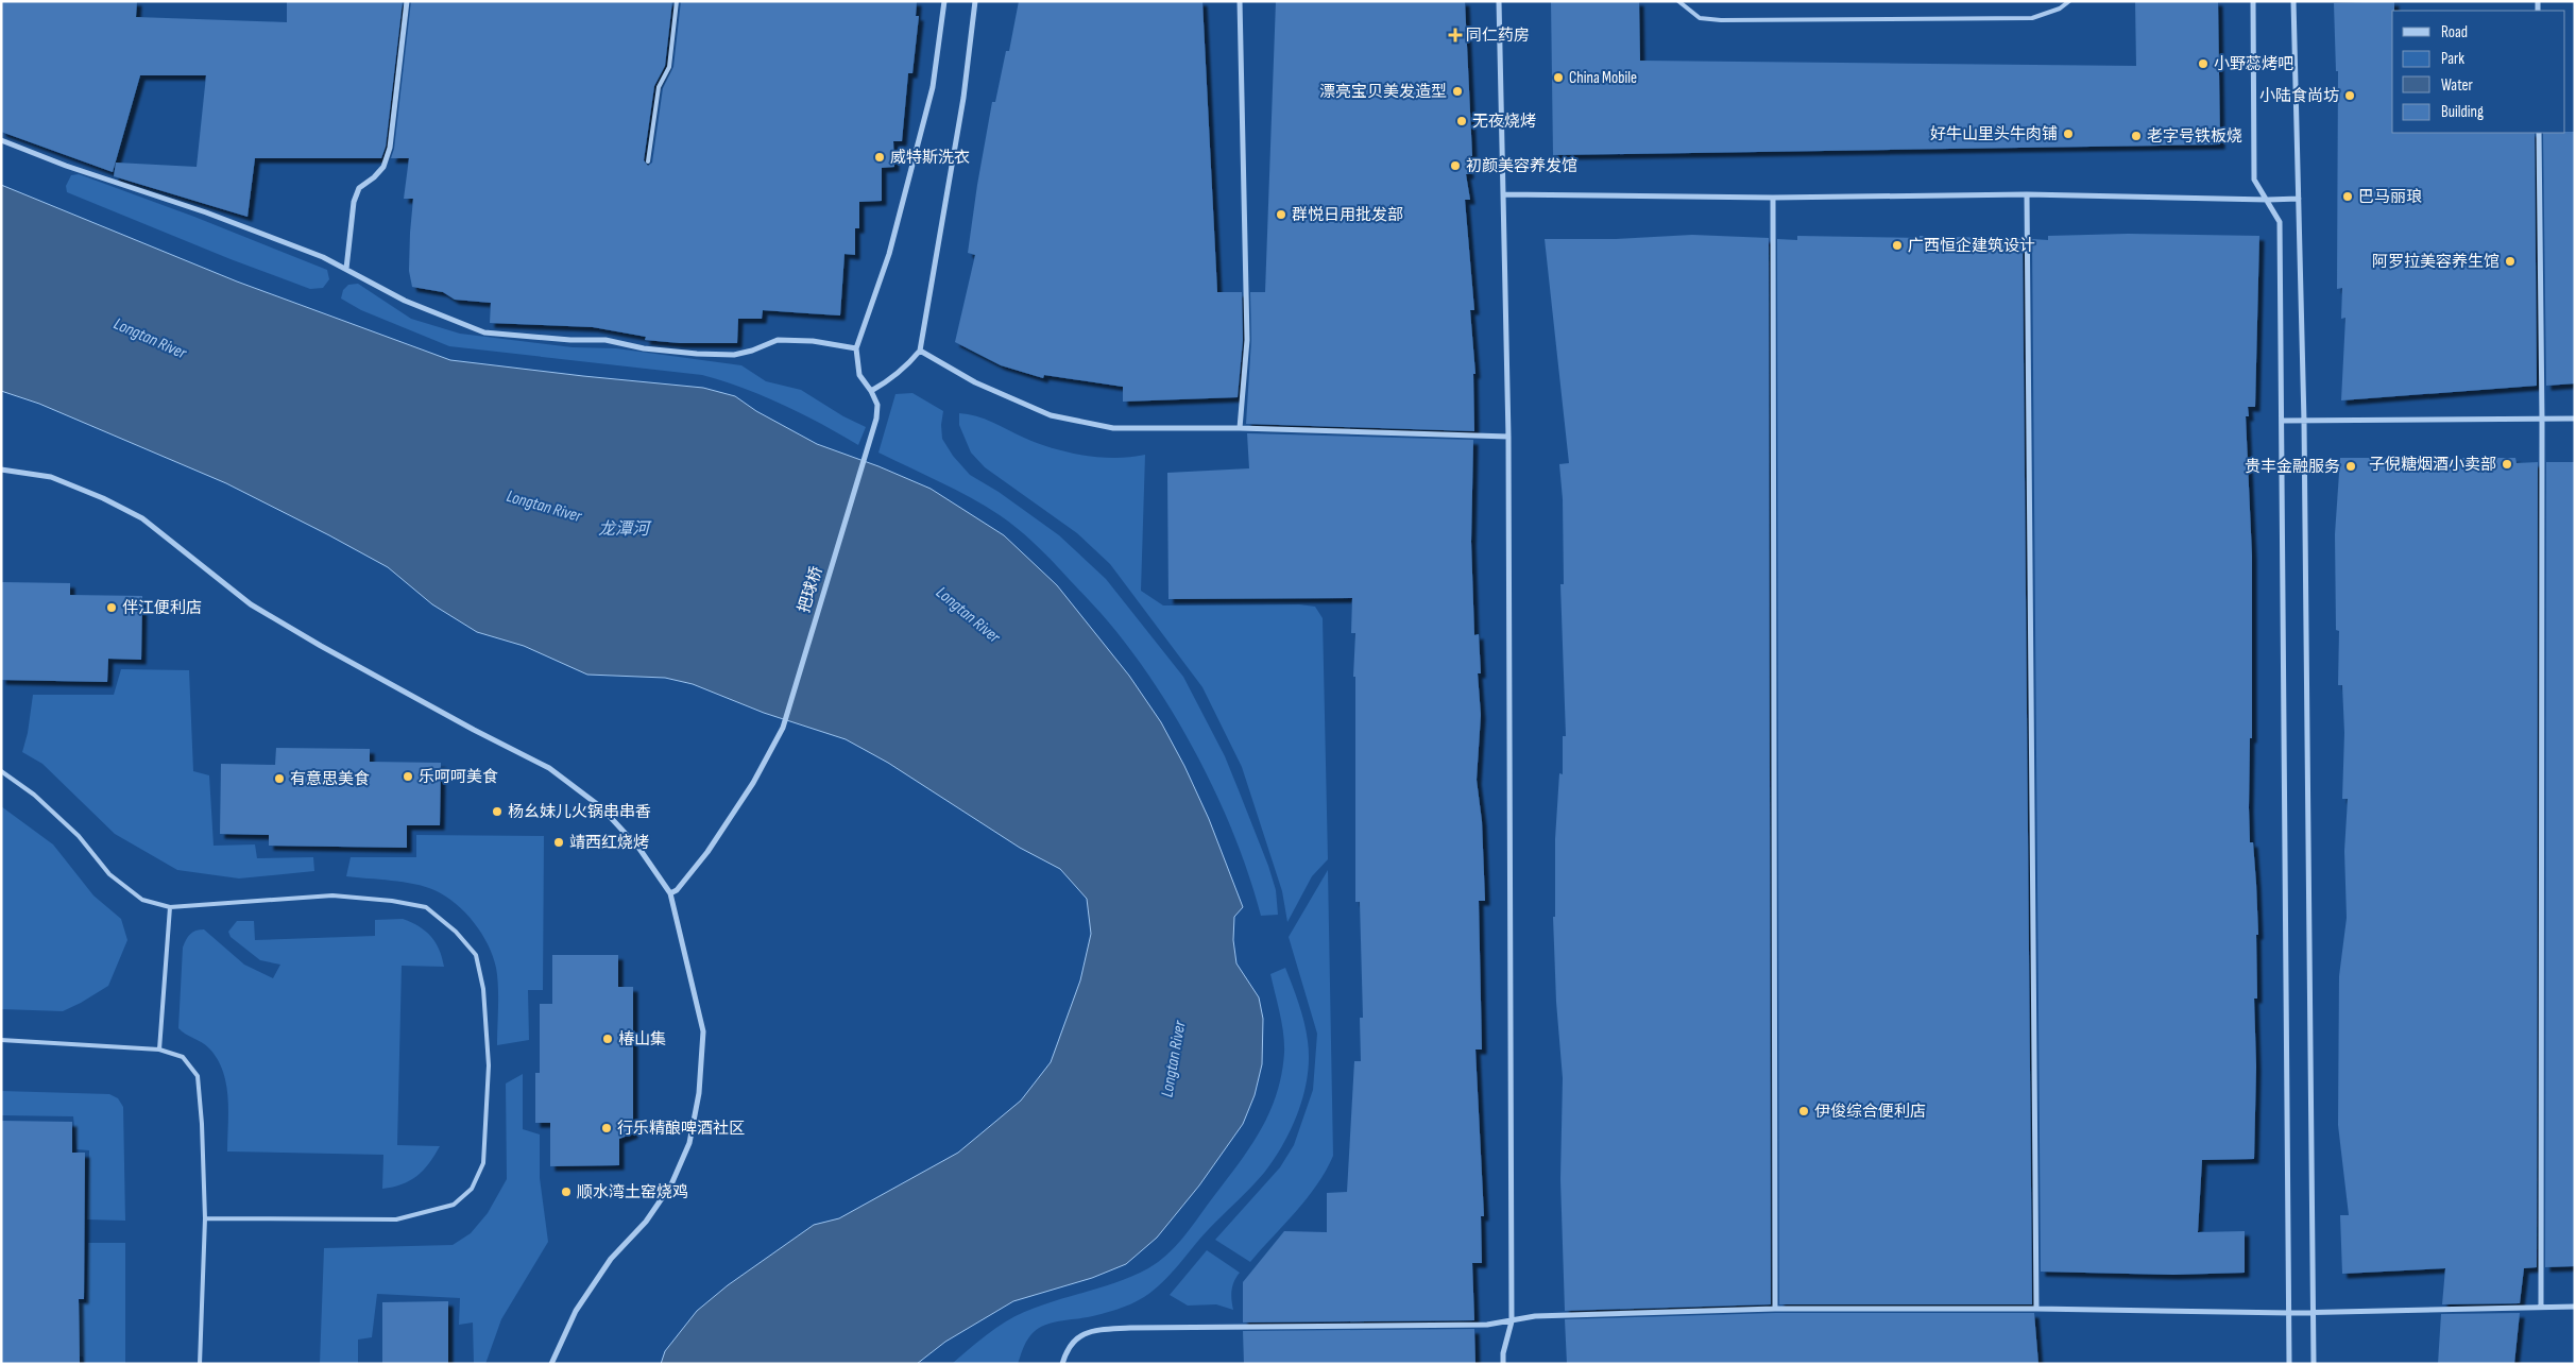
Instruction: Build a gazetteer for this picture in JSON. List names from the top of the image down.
{
  "streets": {
    "street": ["把球桥"]
  },
  "water": ["Longtan River", "龙潭河"],
  "places": {
    "health": ["同仁药房"],
    "other": [
      "小野蕊烤吧",
      "China Mobile",
      "漂亮宝贝美发造型",
      "小陆食尚坊",
      "无夜烧烤",
      "好牛山里头牛肉铺",
      "老字号铁板烧",
      "威特斯洗衣",
      "初颜美容养发馆",
      "巴马丽琅",
      "群悦日用批发部",
      "广西恒企建筑设计",
      "阿罗拉美容养生馆",
      "子倪糖烟酒小卖部",
      "贵丰金融服务",
      "伴江便利店",
      "乐呵呵美食",
      "有意思美食",
      "杨幺妹儿火锅串串香",
      "靖西红烧烤",
      "椿山集",
      "伊俊综合便利店",
      "行乐精酿啤酒社区",
      "顺水湾土窑烧鸡"
    ]
  },
  "legend": [
    "Road",
    "Park",
    "Water",
    "Building"
  ]
}
